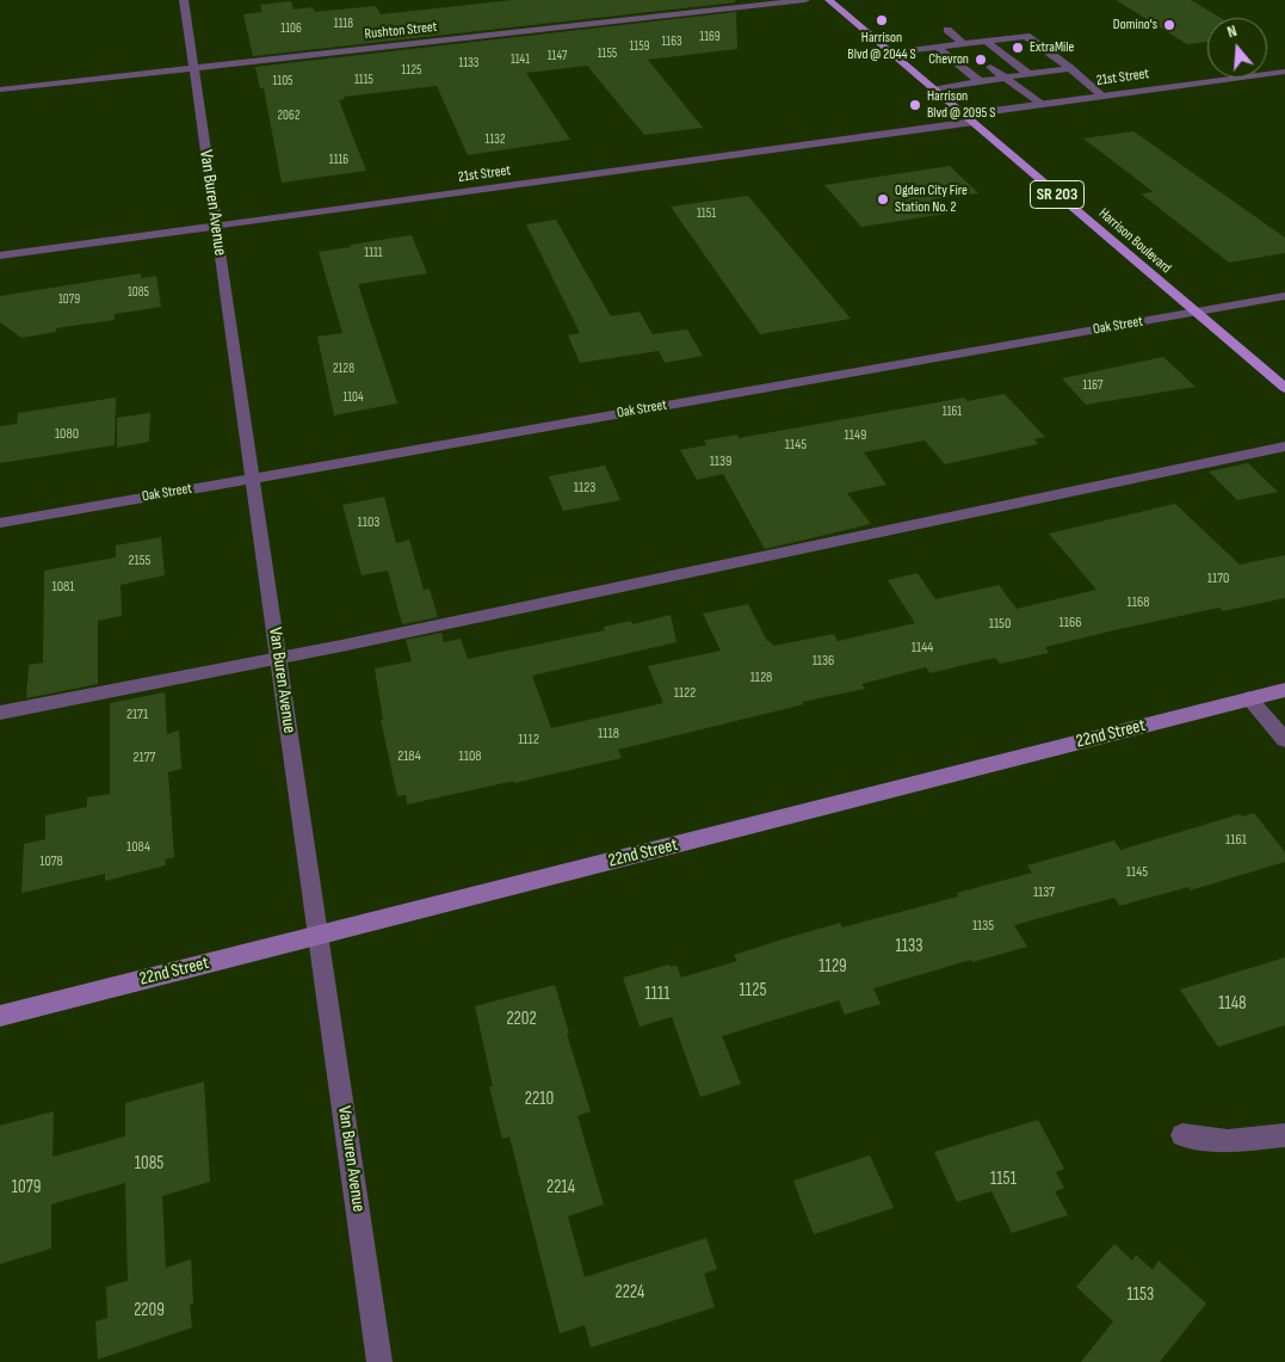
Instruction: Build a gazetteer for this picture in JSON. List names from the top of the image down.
{
  "streets": {
    "main road": ["SR 203", "Harrison Boulevard"],
    "street": [
      "Rushton Street",
      "21st Street",
      "Van Buren Avenue",
      "Oak Street",
      "22nd Street"
    ]
  },
  "crossings": [
    ["Rushton Street", "Van Buren Avenue"],
    ["21st Street", "Van Buren Avenue"],
    ["21st Street", "Harrison Boulevard"],
    ["Van Buren Avenue", "Oak Street"],
    ["Van Buren Avenue", "22nd Street"],
    ["Harrison Boulevard", "Oak Street"]
  ],
  "places": [
    "Harrison Blvd @ 2044 S",
    "Domino's",
    "ExtraMile",
    "Chevron",
    "Harrison Blvd @ 2095 S",
    "Ogden City Fire Station No. 2"
  ],
  "house_numbers": [
    "1118",
    "1106",
    "1169",
    "1163",
    "1159",
    "1155",
    "1147",
    "1141",
    "1133",
    "1125",
    "1115",
    "1105",
    "2062",
    "1132",
    "1116",
    "1151",
    "1111",
    "1085",
    "1079",
    "2128",
    "1167",
    "1104",
    "1161",
    "1080",
    "1149",
    "1145",
    "1139",
    "1123",
    "1103",
    "2155",
    "1170",
    "1081",
    "1168",
    "1166",
    "1150",
    "1144",
    "1136",
    "1128",
    "1122",
    "2171",
    "1118",
    "1112",
    "2184",
    "1108",
    "2177",
    "1161",
    "1084",
    "1078",
    "1145",
    "1137",
    "1135",
    "1133",
    "1129",
    "1125",
    "1111",
    "1148",
    "2202",
    "2210",
    "1085",
    "1151",
    "1079",
    "2214",
    "2224",
    "1153",
    "2209"
  ],
  "north": "top"
}
